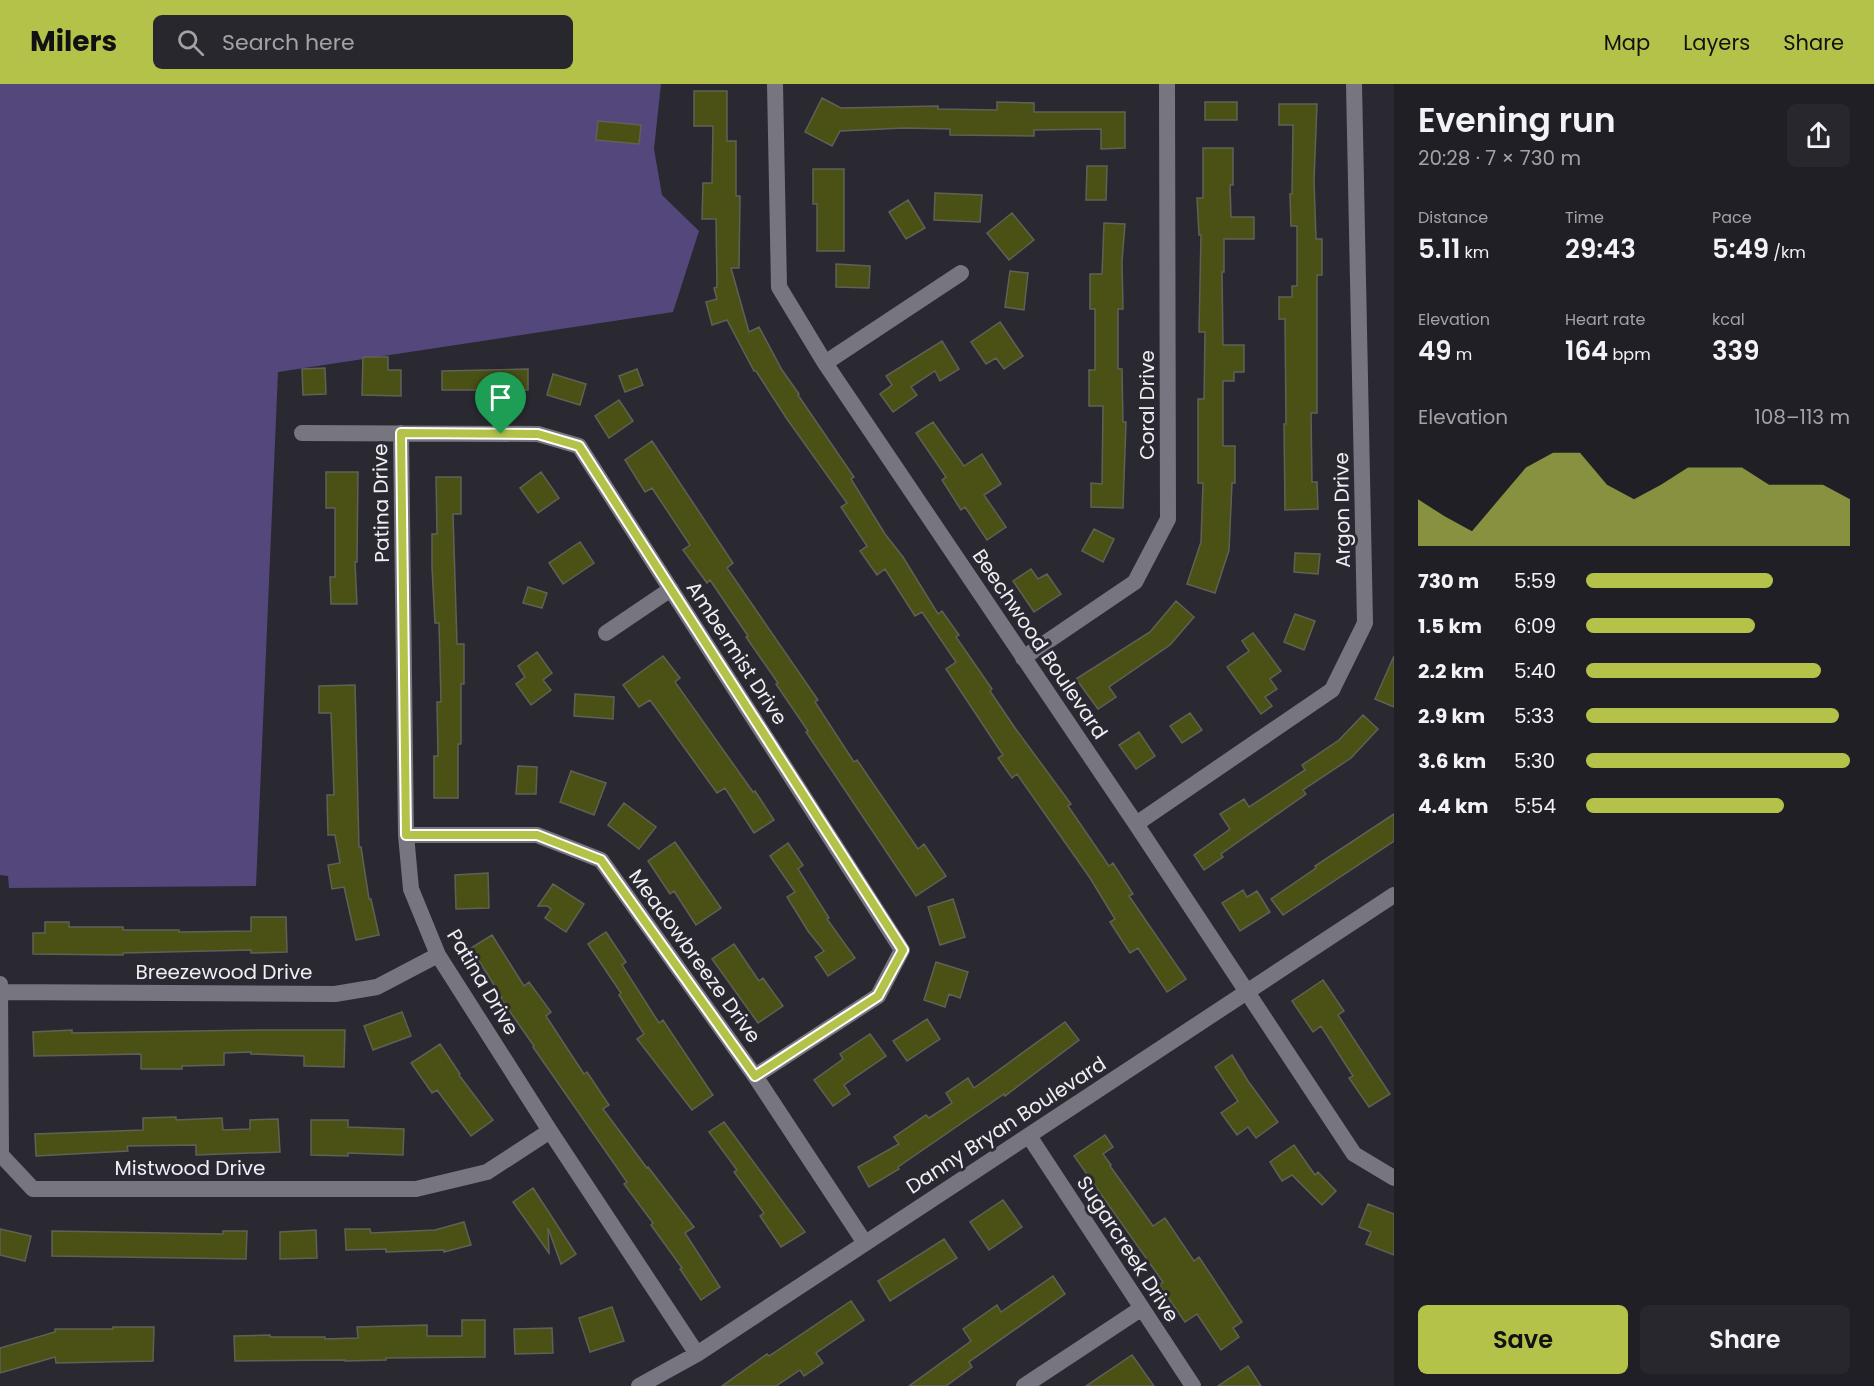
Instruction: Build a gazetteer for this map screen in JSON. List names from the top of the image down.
{
  "streets": {
    "street": [
      "Coral Drive",
      "Patina Drive",
      "Argon Drive",
      "Beechwood Boulevard",
      "Ambermist Drive",
      "Meadowbreeze Drive",
      "Breezewood Drive",
      "Danny Bryan Boulevard",
      "Mistwood Drive",
      "Sugarcreek Drive"
    ]
  },
  "crossings": [
    ["Coral Drive", "Beechwood Boulevard"],
    ["Patina Drive", "Ambermist Drive"],
    ["Patina Drive", "Meadowbreeze Drive"],
    ["Patina Drive", "Breezewood Drive"],
    ["Patina Drive", "Danny Bryan Boulevard"],
    ["Patina Drive", "Mistwood Drive"],
    ["Argon Drive", "Beechwood Boulevard"],
    ["Beechwood Boulevard", "Danny Bryan Boulevard"],
    ["Ambermist Drive", "Meadowbreeze Drive"],
    ["Meadowbreeze Drive", "Danny Bryan Boulevard"],
    ["Breezewood Drive", "Mistwood Drive"],
    ["Danny Bryan Boulevard", "Sugarcreek Drive"]
  ],
  "page": {
    "header": "Milers",
    "search": "Search here",
    "nav": ["Map", "Layers", "Share"],
    "heading": ["Evening run", "20:28 · 7 × 730 m"],
    "stats": [
      ["Distance", "5.11 km"],
      ["Time", "29:43"],
      ["Pace", "5:49 /km"],
      ["Elevation", "49 m"],
      ["Heart rate", "164 bpm"],
      ["kcal", "339"]
    ],
    "chart": ["Elevation", "108–113 m"],
    "list": [
      {
        "name": "730 m",
        "note": "5:59"
      },
      {
        "name": "1.5 km",
        "note": "6:09"
      },
      {
        "name": "2.2 km",
        "note": "5:40"
      },
      {
        "name": "2.9 km",
        "note": "5:33"
      },
      {
        "name": "3.6 km",
        "note": "5:30"
      },
      {
        "name": "4.4 km",
        "note": "5:54"
      }
    ],
    "buttons": ["Save", "Share"]
  }
}
